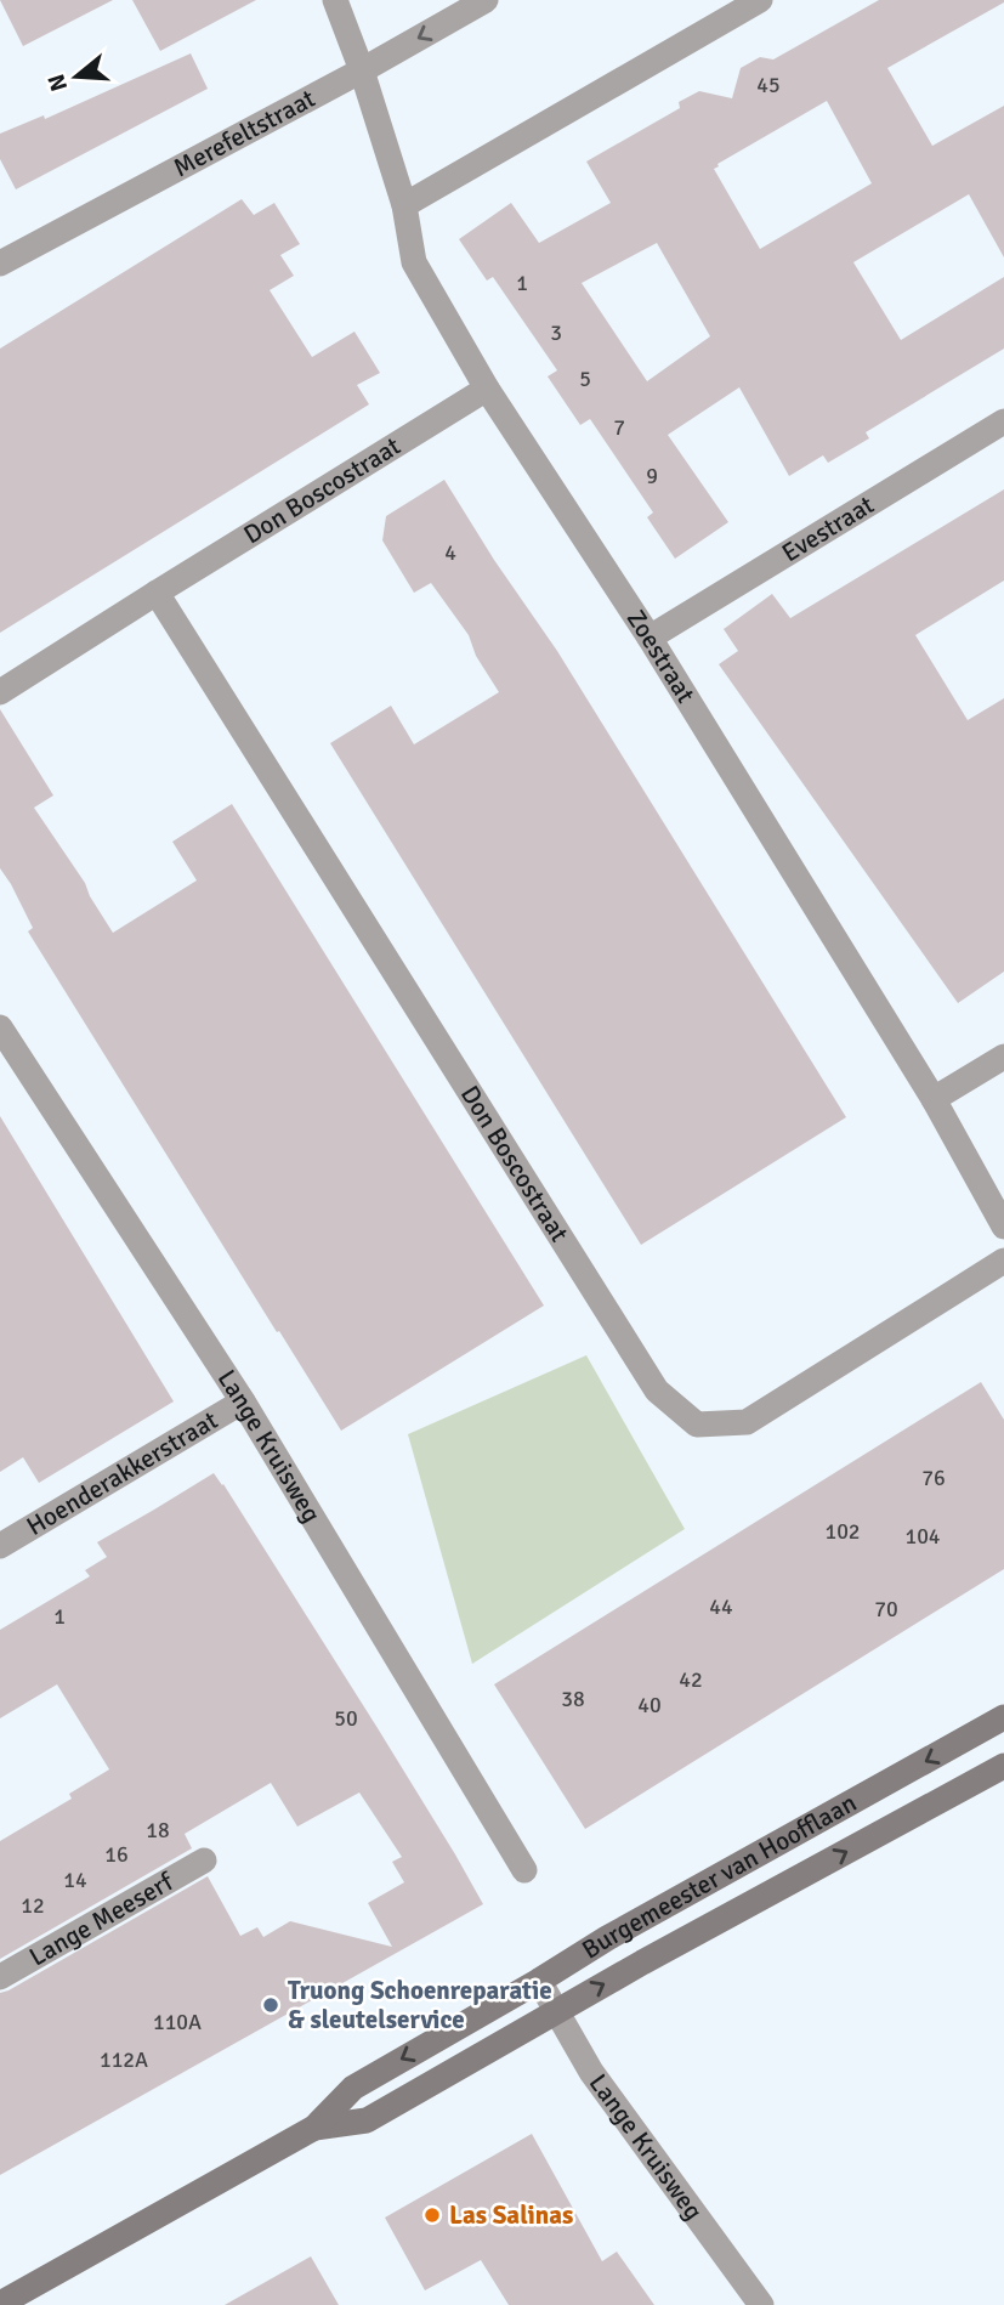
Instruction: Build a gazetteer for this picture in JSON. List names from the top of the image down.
{
  "streets": {
    "main road": ["Burgemeester van Hoofflaan"],
    "street": [
      "Merefeltstraat",
      "Don Boscostraat",
      "Evestraat",
      "Zoestraat",
      "Lange Kruisweg",
      "Hoenderakkerstraat",
      "Lange Meeserf"
    ]
  },
  "crossings": [
    ["Merefeltstraat", "Zoestraat"],
    ["Don Boscostraat", "Zoestraat"],
    ["Evestraat", "Zoestraat"],
    ["Lange Kruisweg", "Hoenderakkerstraat"],
    ["Lange Kruisweg", "Burgemeester van Hoofflaan"]
  ],
  "places": ["Truong Schoenreparatie & sleutelservice", "Las Salinas"],
  "house_numbers": [
    "45",
    "1",
    "3",
    "5",
    "7",
    "9",
    "4",
    "76",
    "102",
    "104",
    "44",
    "70",
    "1",
    "42",
    "38",
    "40",
    "50",
    "18",
    "16",
    "14",
    "12",
    "110A",
    "112A"
  ],
  "north": "left"
}
